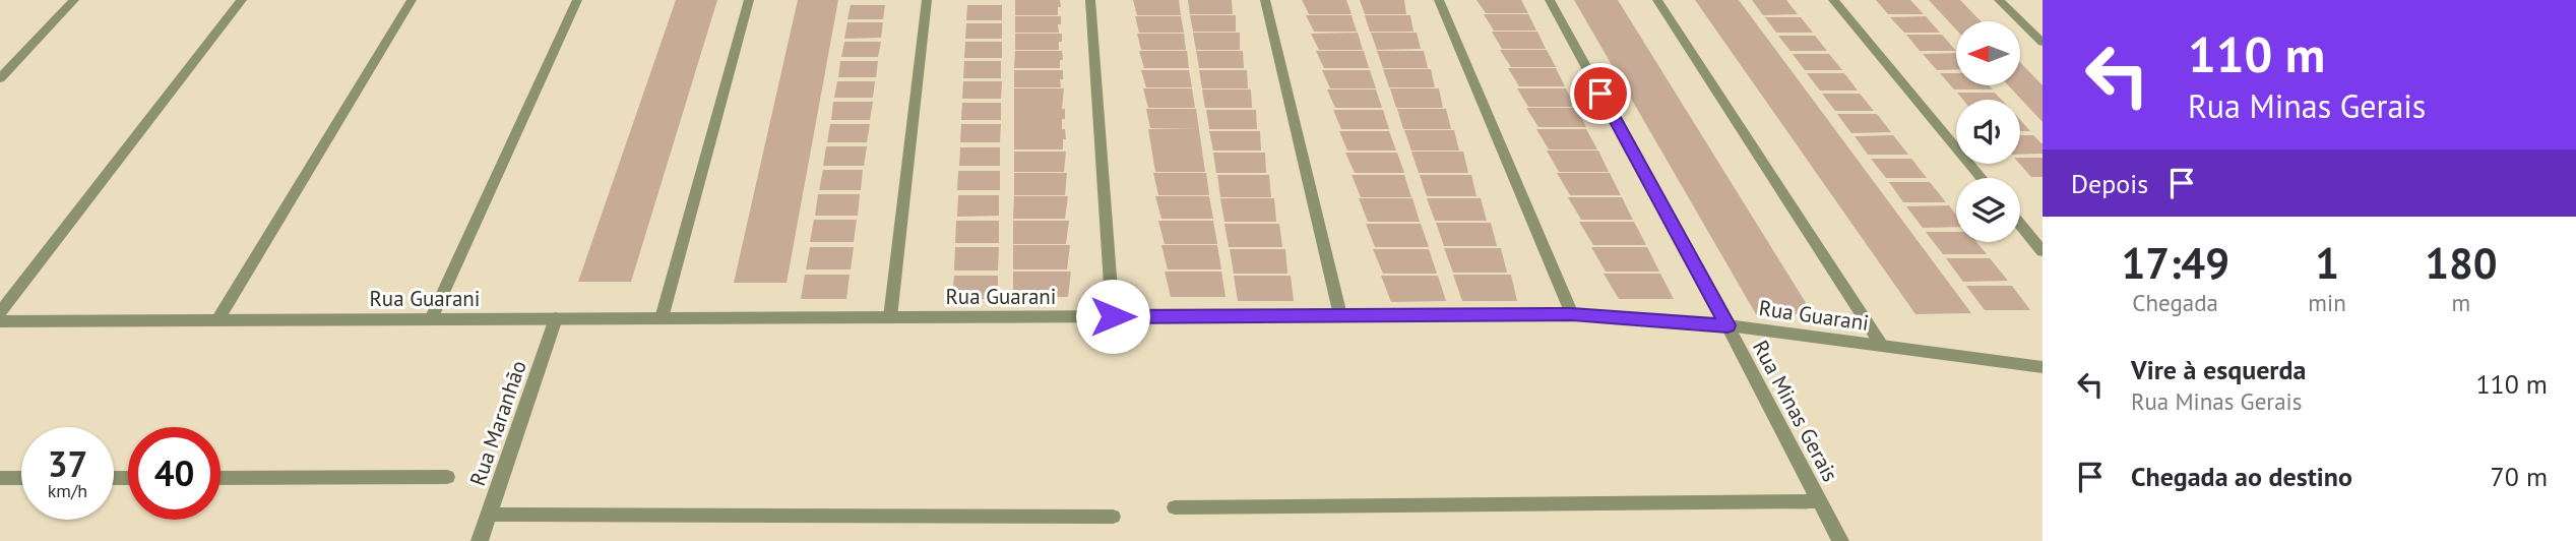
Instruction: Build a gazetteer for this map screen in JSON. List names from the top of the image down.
{
  "streets": {
    "street": ["Rua Guarani", "Rua Minas Gerais", "Rua Maranhão"]
  },
  "crossings": [
    ["Rua Guarani", "Rua Minas Gerais"],
    ["Rua Guarani", "Rua Maranhão"]
  ],
  "north": "left",
  "page": {
    "turn": ["110 m", "Rua Minas Gerais"],
    "then": "Depois",
    "eta": [
      "17:49",
      "Chegada",
      "1",
      "min",
      "180",
      "m"
    ],
    "list": [
      {
        "name": "Vire à esquerda",
        "note": "Rua Minas Gerais",
        "value": "110 m"
      },
      {
        "name": "Chegada ao destino",
        "value": "70 m"
      }
    ],
    "speed": "37 km/h",
    "limit": "40"
  }
}
